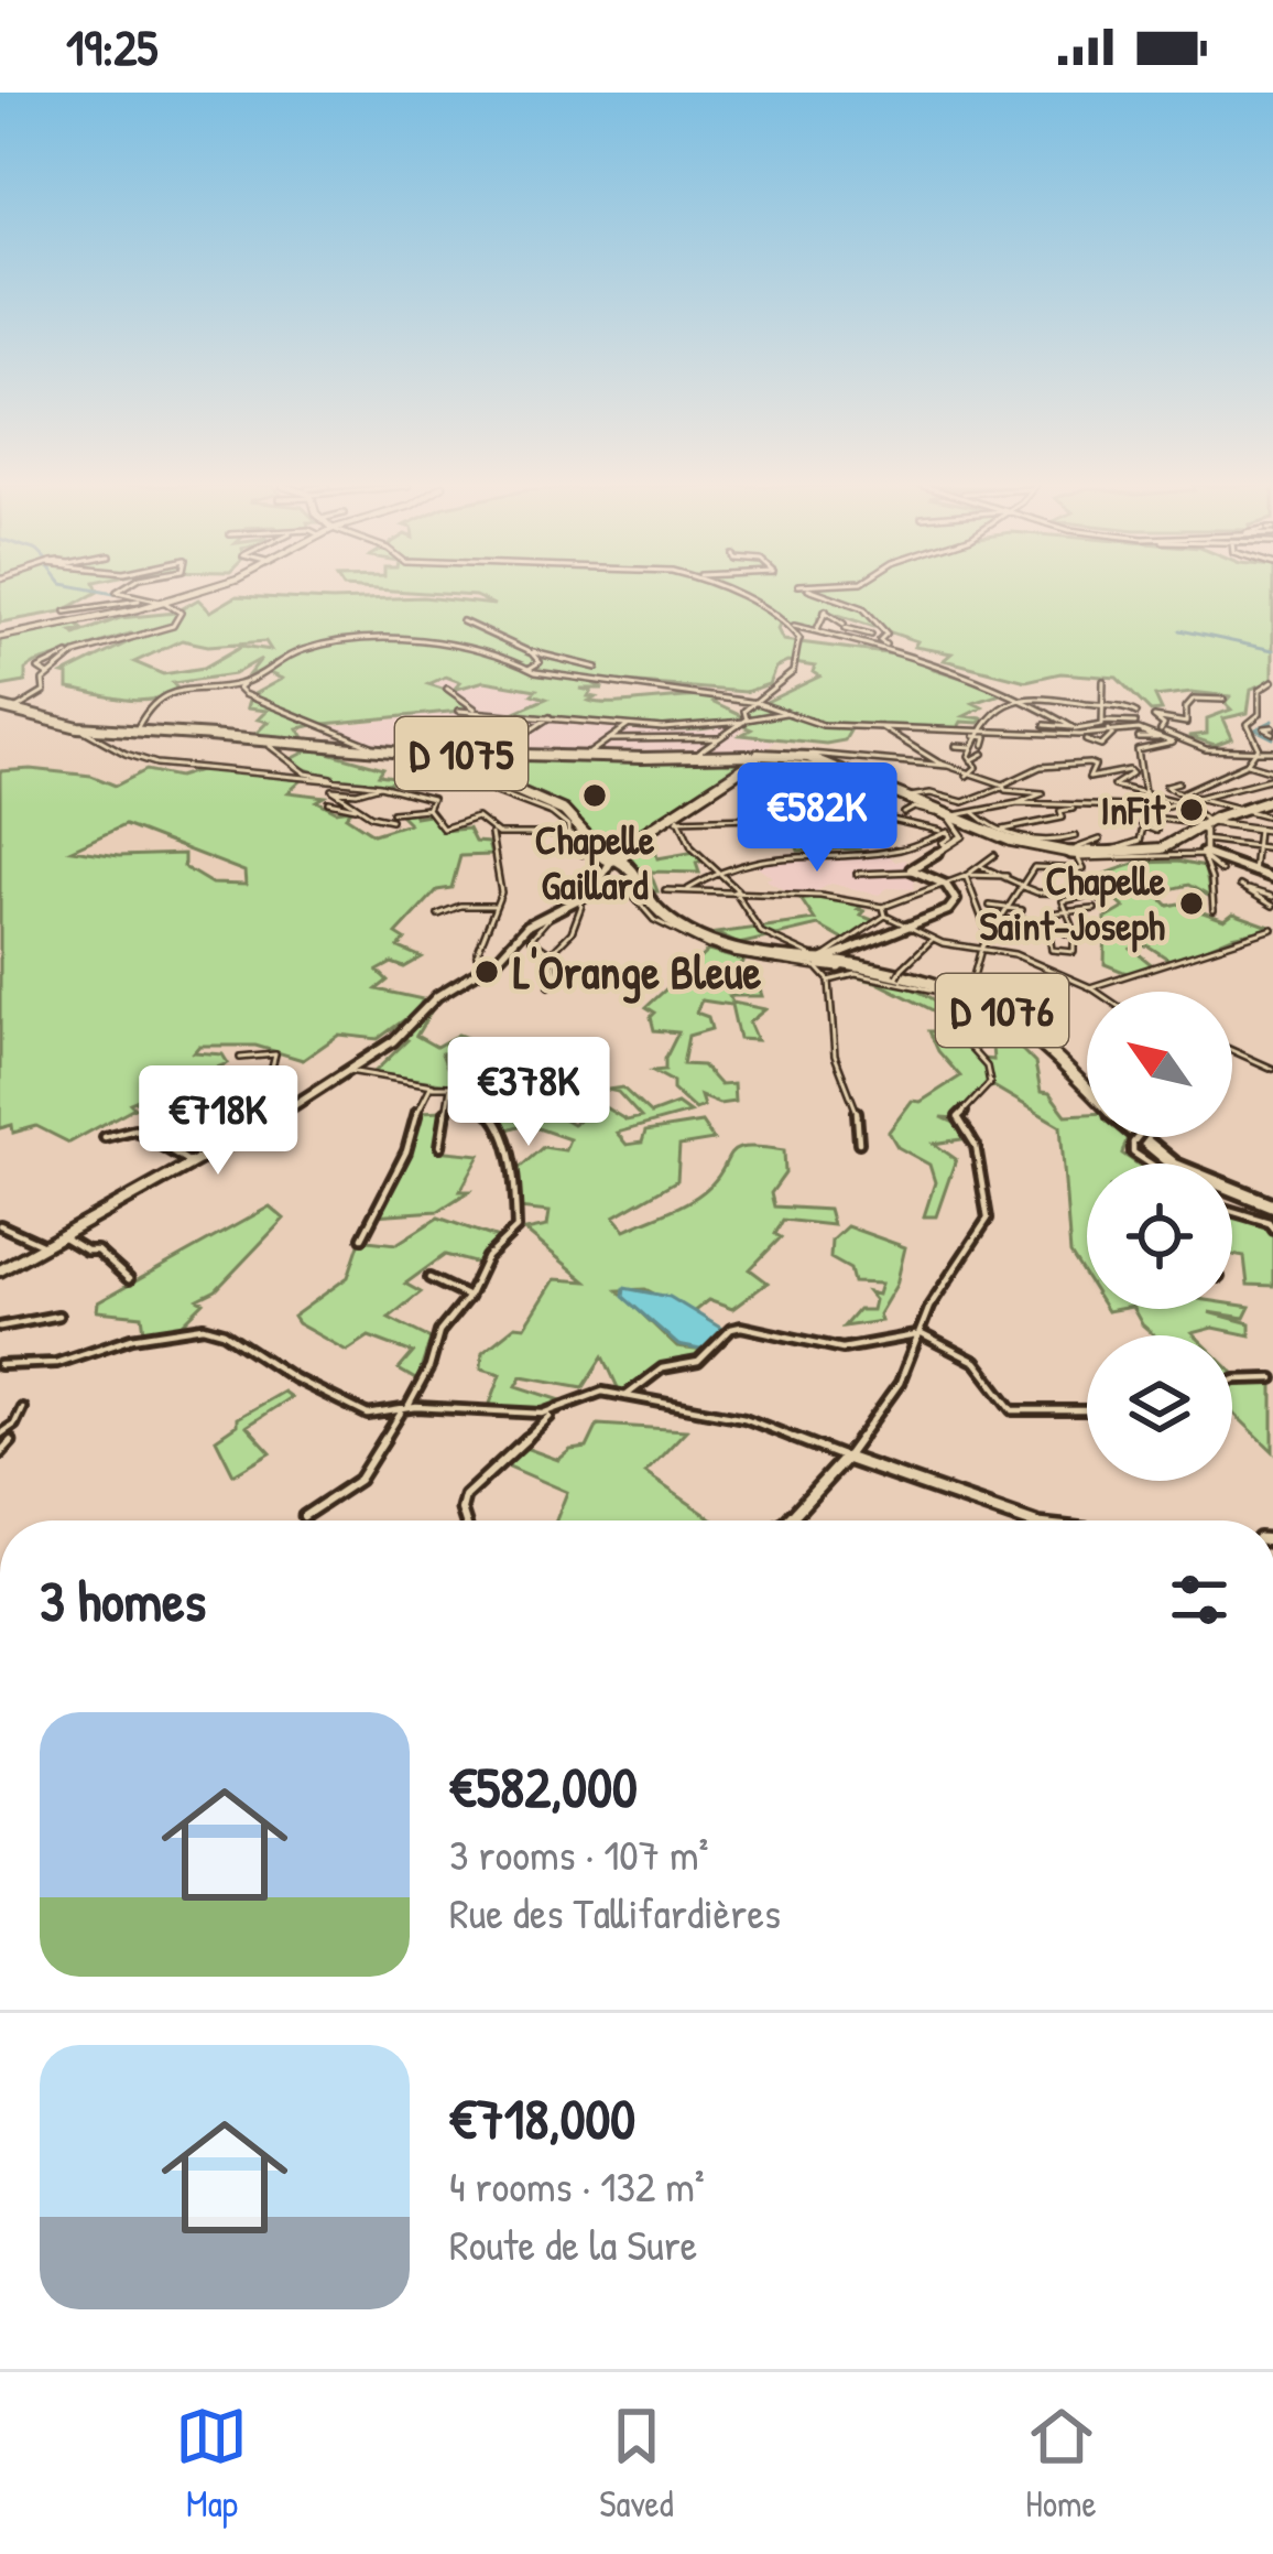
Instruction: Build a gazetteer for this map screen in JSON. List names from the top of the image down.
{
  "streets": {
    "main road": ["D 1075", "D 1076"]
  },
  "crossings": [
    ["D 1075", "D 1076"]
  ],
  "places": [
    "Chapelle Gaillard",
    "InFit",
    "Chapelle Saint-Joseph",
    "L'Orange Bleue"
  ],
  "north": "top left",
  "page": {
    "status": "19:25",
    "price": ["€582K", "€378K", "€718K"],
    "heading": "3 homes",
    "list": [
      {
        "name": "€582,000",
        "note": "3 rooms · 107 m² · Rue des Tallifardières"
      },
      {
        "name": "€718,000",
        "note": "4 rooms · 132 m² · Route de la Sure"
      }
    ],
    "tabs": ["Map", "Saved", "Home"]
  }
}
